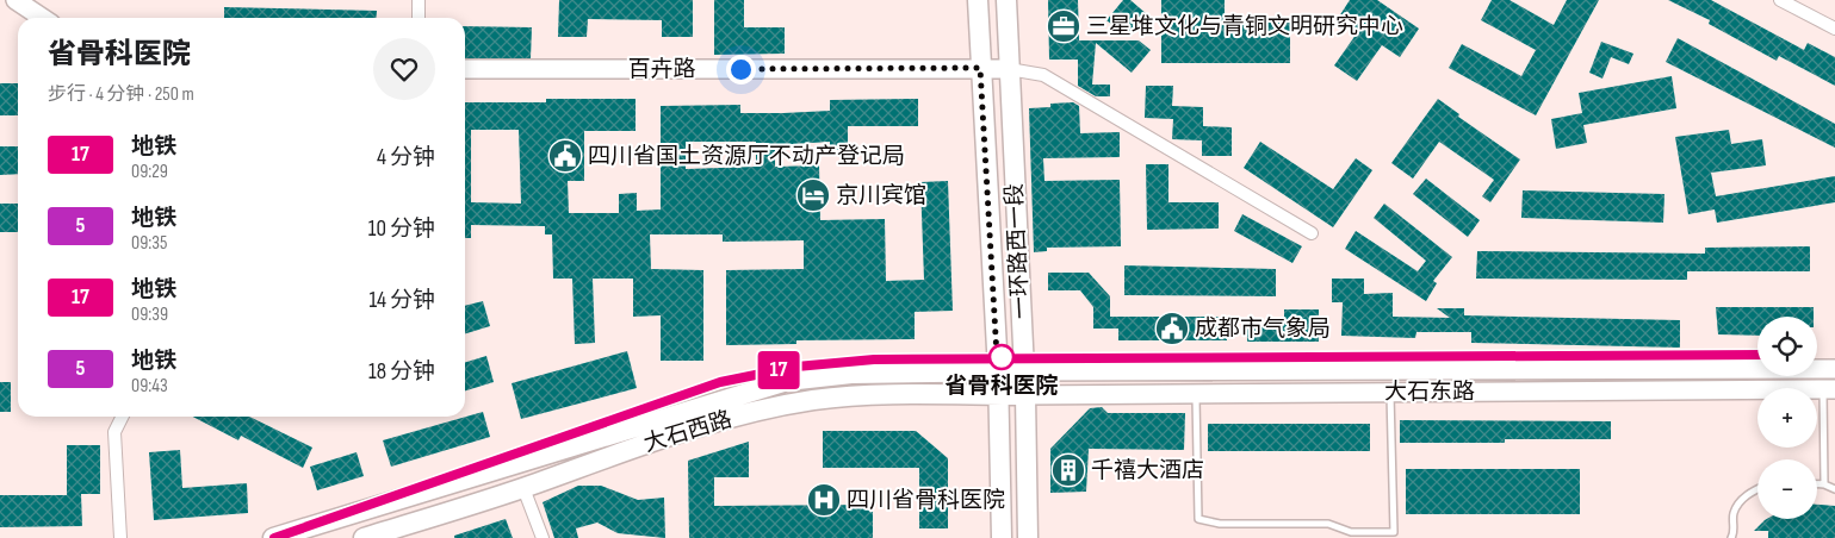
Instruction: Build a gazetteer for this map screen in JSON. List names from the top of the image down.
{
  "streets": {
    "main road": [
      "百卉路",
      "一环路西一段",
      "大石东路",
      "大石西路"
    ]
  },
  "crossings": [
    ["百卉路", "一环路西一段"],
    ["一环路西一段", "大石东路"],
    ["一环路西一段", "大石西路"],
    ["大石东路", "大石西路"]
  ],
  "places": {
    "office": ["三星堆文化与青铜文明研究中心"],
    "public building": ["四川省国土资源厅不动产登记局", "成都市气象局"],
    "hotel": ["京川宾馆"],
    "other": ["省骨科医院"],
    "building": ["千禧大酒店"],
    "hospital": ["四川省骨科医院"]
  },
  "lines": ["metro line 17"],
  "page": {
    "on_map": "17",
    "heading": ["省骨科医院", "步行 · 4 分钟 · 250 m"],
    "list": [
      {
        "mark": "17",
        "name": "地铁",
        "note": "09:29",
        "value": "4 分钟"
      },
      {
        "mark": "5",
        "name": "地铁",
        "note": "09:35",
        "value": "10 分钟"
      },
      {
        "mark": "17",
        "name": "地铁",
        "note": "09:39",
        "value": "14 分钟"
      },
      {
        "mark": "5",
        "name": "地铁",
        "note": "09:43",
        "value": "18 分钟"
      }
    ],
    "map_buttons": ["+", "−"]
  }
}
